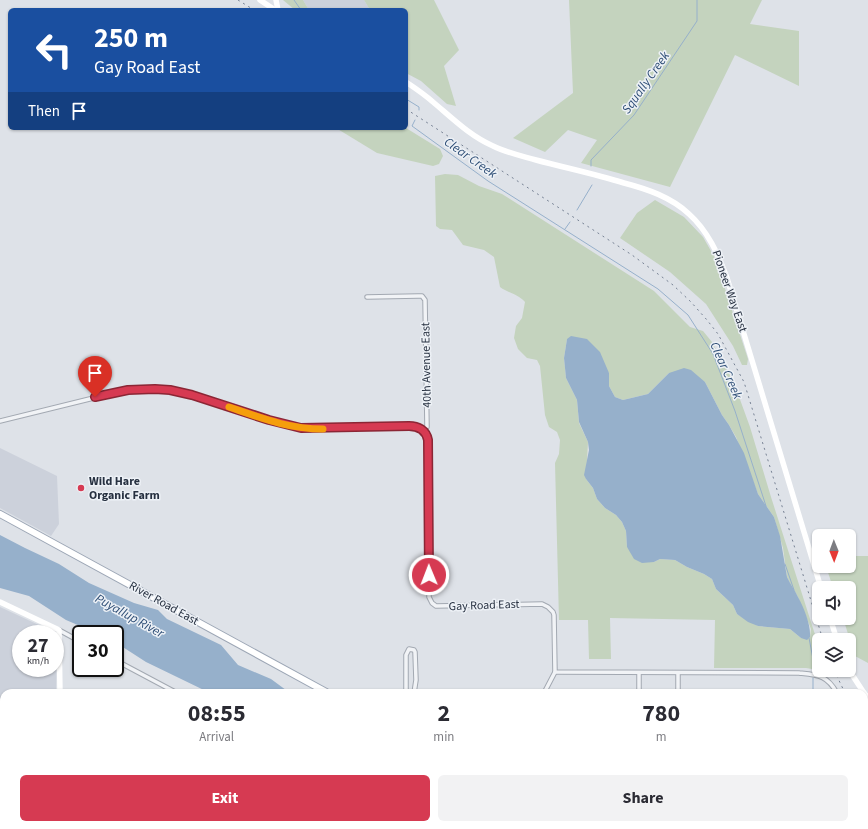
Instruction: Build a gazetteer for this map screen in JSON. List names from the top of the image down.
{
  "streets": {
    "main road": ["Pioneer Way East", "River Road East"],
    "street": ["40th Avenue East", "Gay Road East"]
  },
  "crossings": [
    ["40th Avenue East", "Gay Road East"]
  ],
  "water": ["Squally Creek", "Clear Creek", "Puyallup River"],
  "places": ["Wild Hare Organic Farm"],
  "north": "bottom",
  "page": {
    "turn": ["250 m", "Gay Road East"],
    "then": "Then",
    "speed": "27 km/h",
    "limit": "30",
    "eta": [
      "08:55",
      "Arrival",
      "2",
      "min",
      "780",
      "m"
    ],
    "buttons": ["Exit", "Share"]
  }
}
